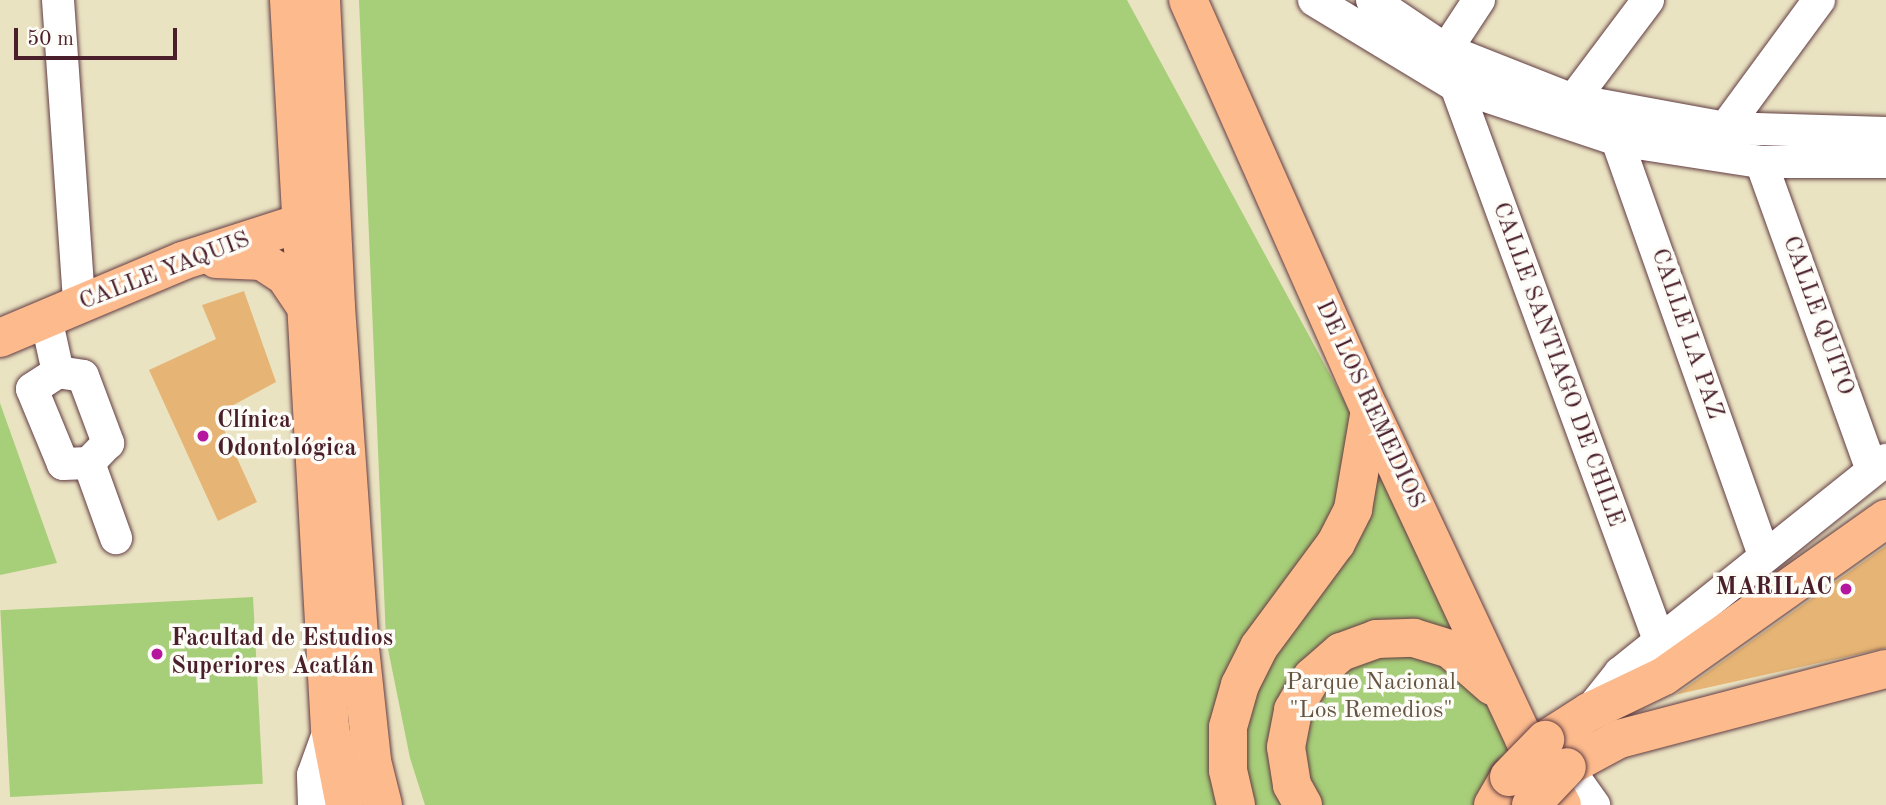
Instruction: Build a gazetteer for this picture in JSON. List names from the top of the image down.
{
  "streets": {
    "main road": ["CALLE YAQUIS", "DE LOS REMEDIOS"],
    "street": ["CALLE QUITO", "CALLE LA PAZ", "CALLE SANTIAGO DE CHILE"]
  },
  "parks": ["Parque Nacional \"Los Remedios\""],
  "places": ["Clínica Odontológica", "MARILAC", "Facultad de Estudios Superiores Acatlán"],
  "scale_bar": "50 m"
}
